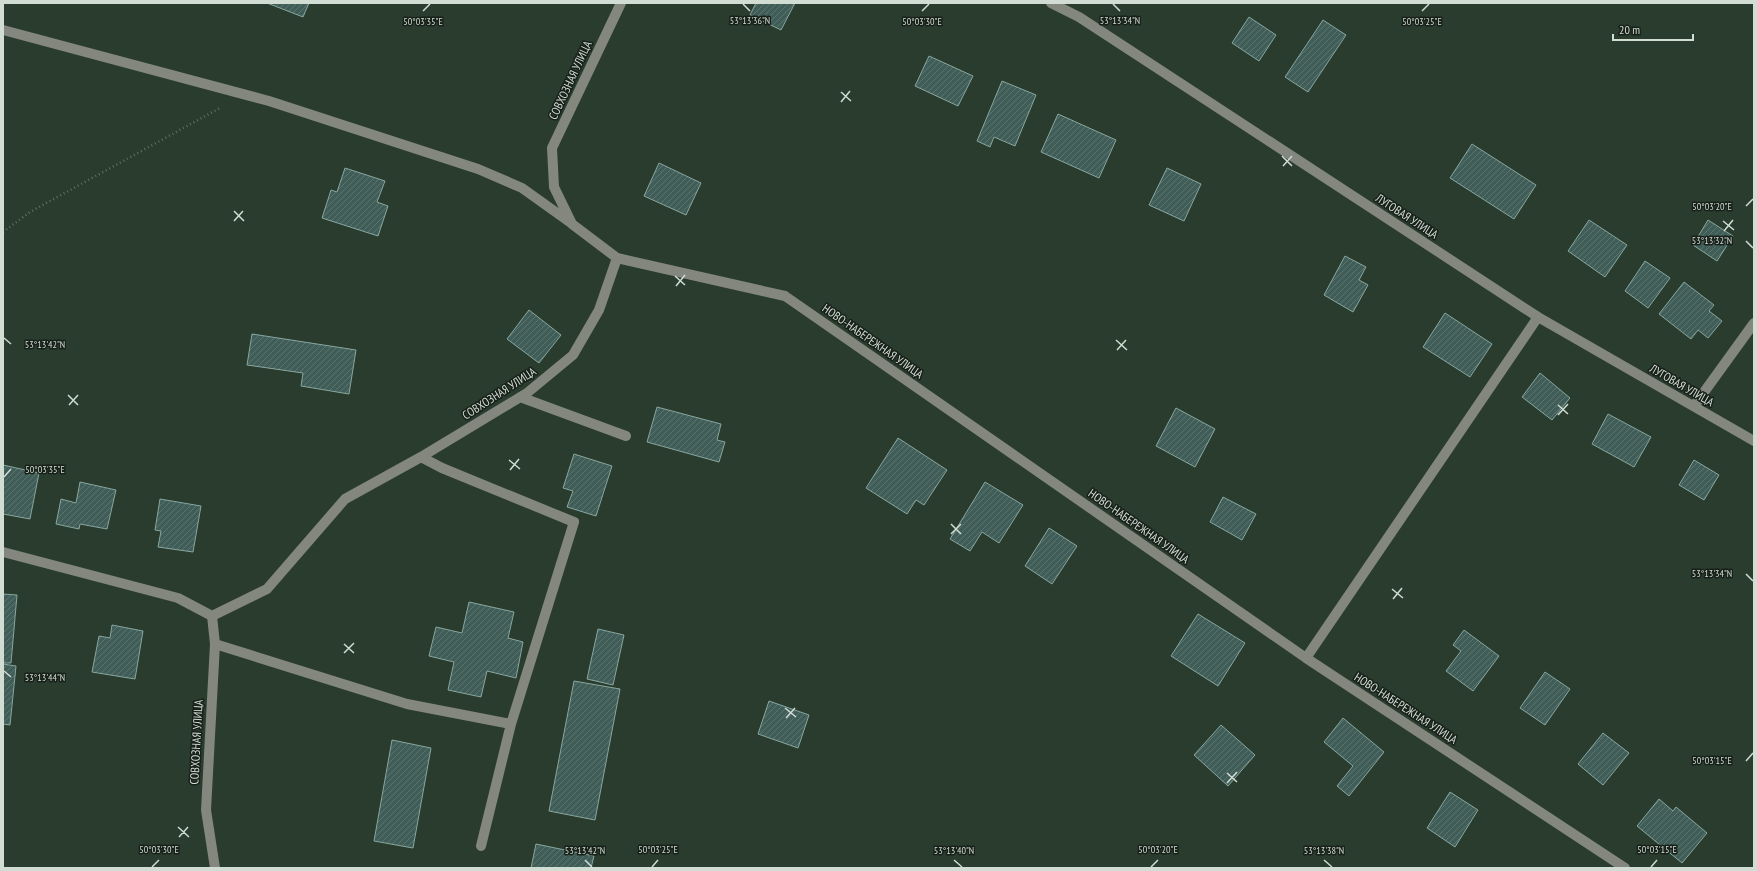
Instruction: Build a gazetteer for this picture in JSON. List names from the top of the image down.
{
  "streets": {
    "street": ["СОВХОЗНАЯ УЛИЦА", "ЛУГОВАЯ УЛИЦА", "НОВО-НАБЕРЕЖНАЯ УЛИЦА"]
  },
  "crossings": [
    ["СОВХОЗНАЯ УЛИЦА", "НОВО-НАБЕРЕЖНАЯ УЛИЦА"]
  ],
  "scale_bar": "20 m",
  "coordinates": [
    "53°13'36\"N",
    "53°13'34\"N",
    "50°03'35\"E",
    "50°03'30\"E",
    "50°03'25\"E",
    "50°03'20\"E",
    "53°13'32\"N",
    "53°13'42\"N",
    "53°13'44\"N",
    "50°03'15\"E",
    "53°13'40\"N",
    "53°13'38\"N"
  ]
}
